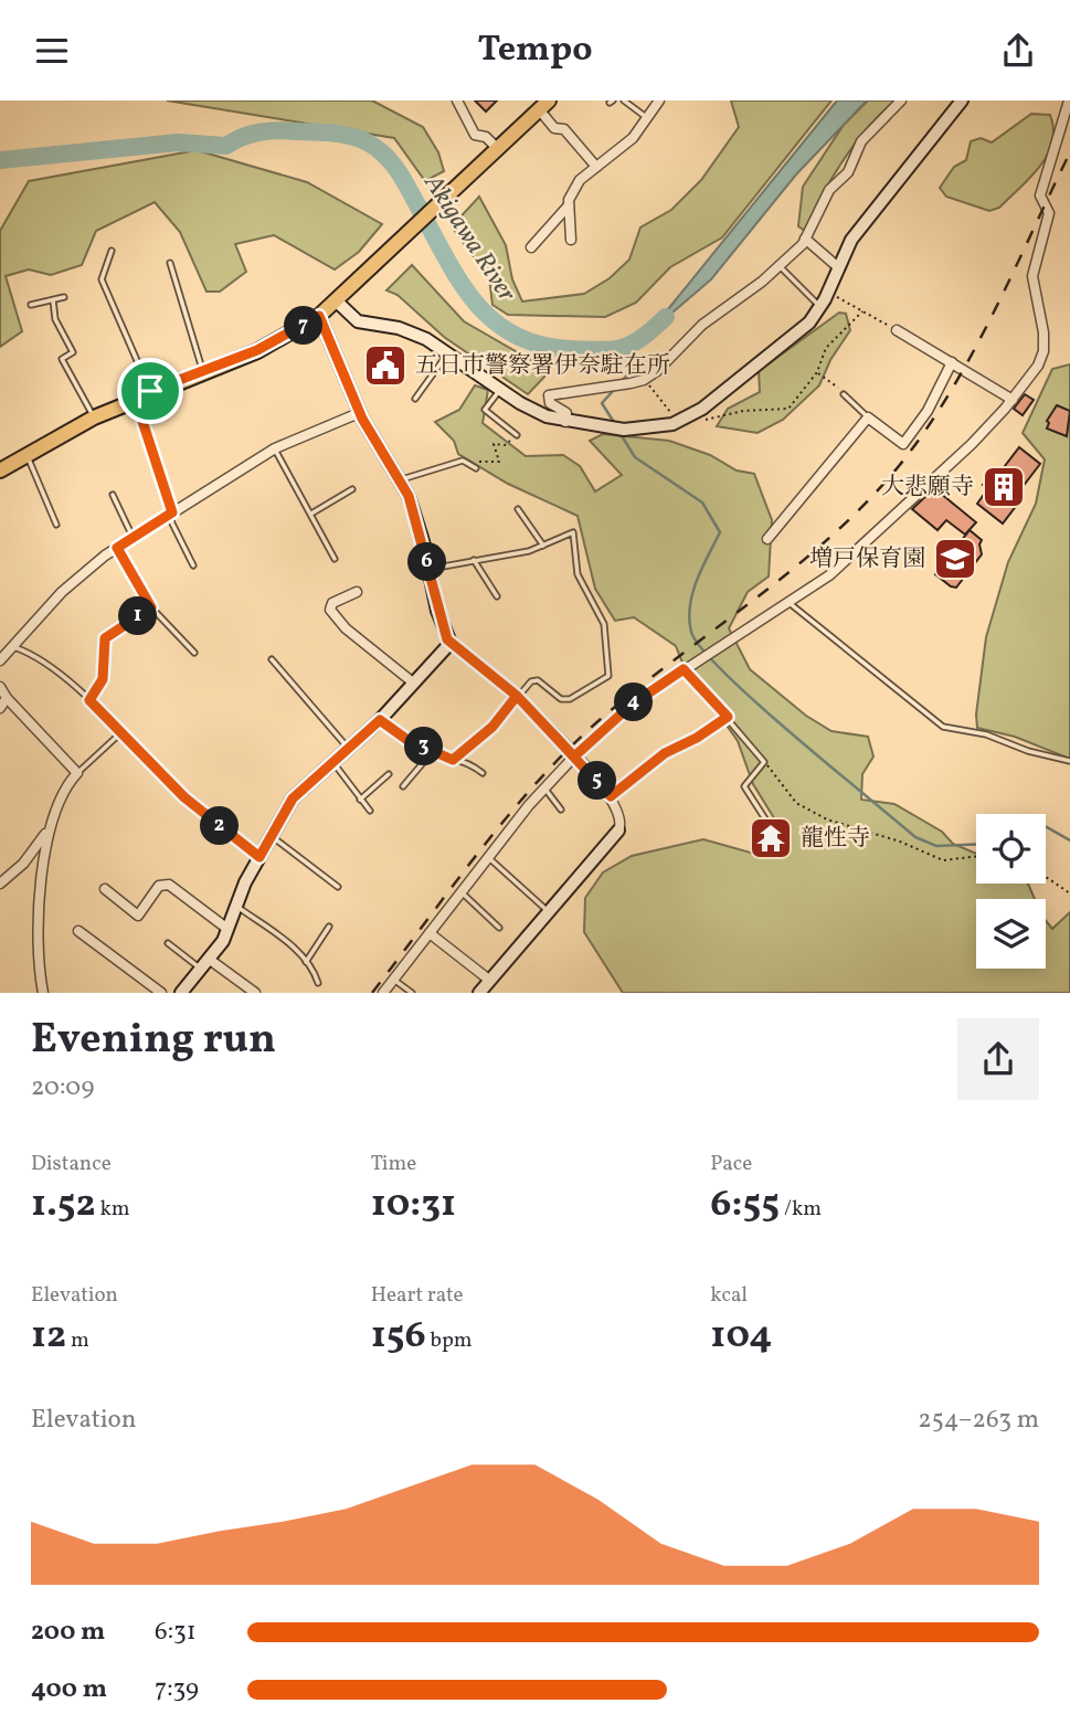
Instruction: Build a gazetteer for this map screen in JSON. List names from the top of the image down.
{
  "water": ["Akigawa River"],
  "places": {
    "public building": ["五日市警察署伊奈駐在所"],
    "building": ["大悲願寺"],
    "school or university": ["増戸保育園"],
    "temple": ["龍性寺"]
  },
  "page": {
    "header": "Tempo",
    "pins": [
      "7",
      "6",
      "1",
      "4",
      "3",
      "5",
      "2"
    ],
    "heading": ["Evening run", "20:09"],
    "stats": [
      ["Distance", "1.52 km"],
      ["Time", "10:31"],
      ["Pace", "6:55 /km"],
      ["Elevation", "12 m"],
      ["Heart rate", "156 bpm"],
      ["kcal", "104"]
    ],
    "chart": ["Elevation", "254–263 m"],
    "list": [
      {
        "name": "200 m",
        "note": "6:31"
      },
      {
        "name": "400 m",
        "note": "7:39"
      }
    ]
  }
}
